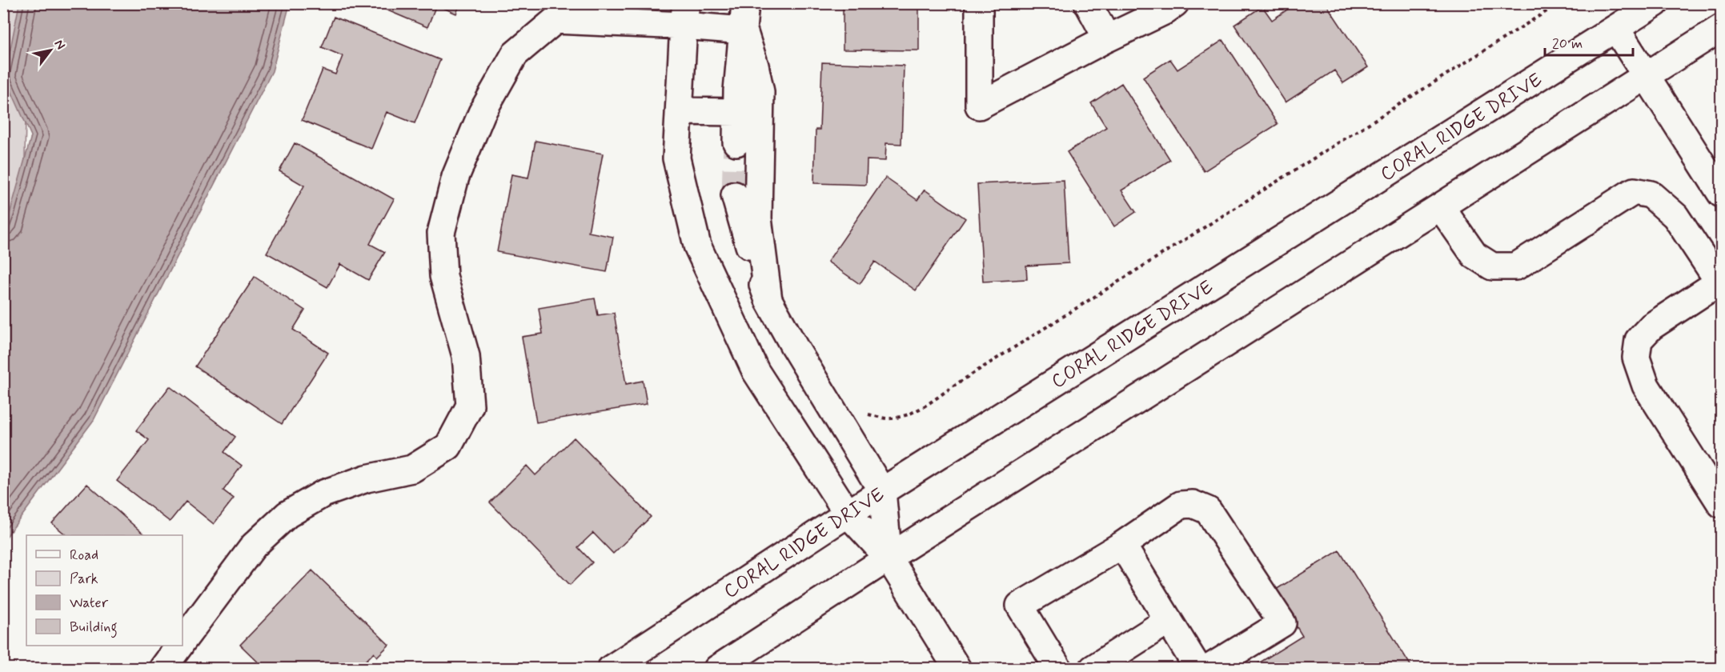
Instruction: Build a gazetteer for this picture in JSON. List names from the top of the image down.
{
  "streets": {
    "street": ["CORAL RIDGE DRIVE"]
  },
  "legend": [
    "Road",
    "Park",
    "Water",
    "Building"
  ],
  "scale_bar": "20 m",
  "north": "top right"
}
